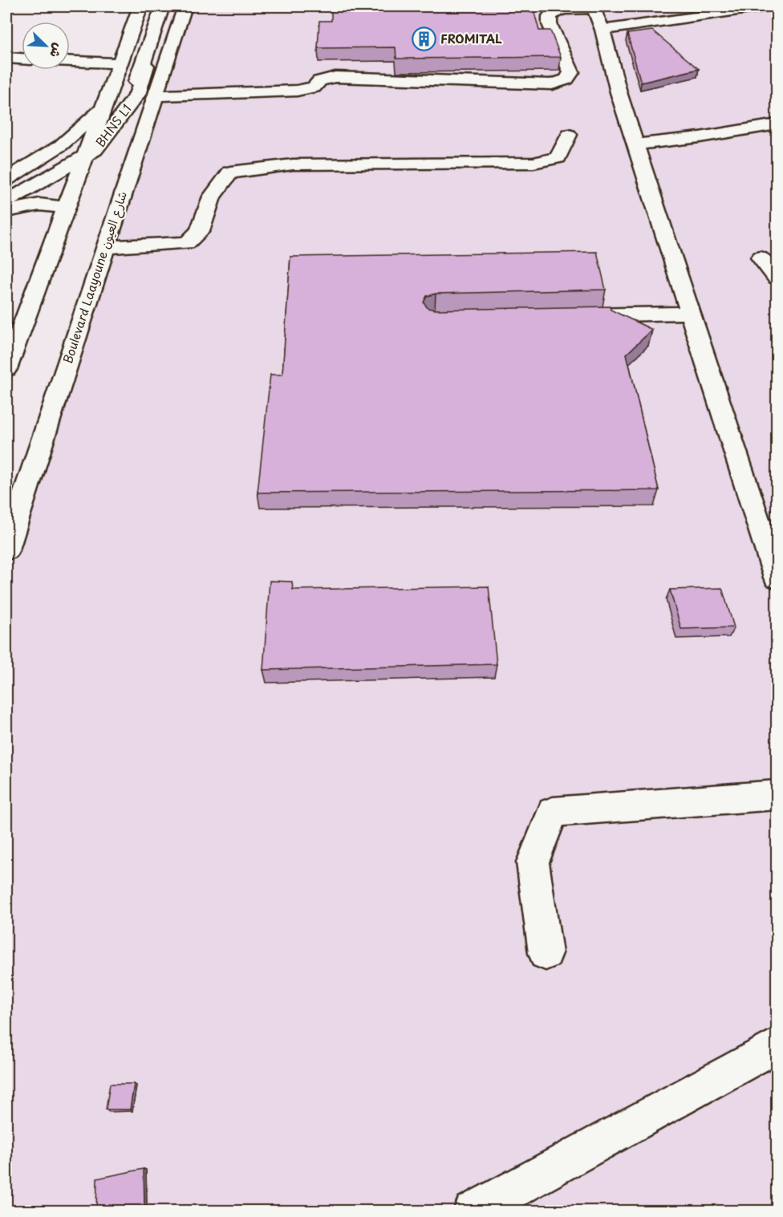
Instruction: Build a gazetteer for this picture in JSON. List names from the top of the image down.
{
  "streets": {
    "street": ["BHNS L1", "Boulevard Laayoune شارع العيون"]
  },
  "places": {
    "building": ["FROMITAL"]
  },
  "north": "bottom right"
}
